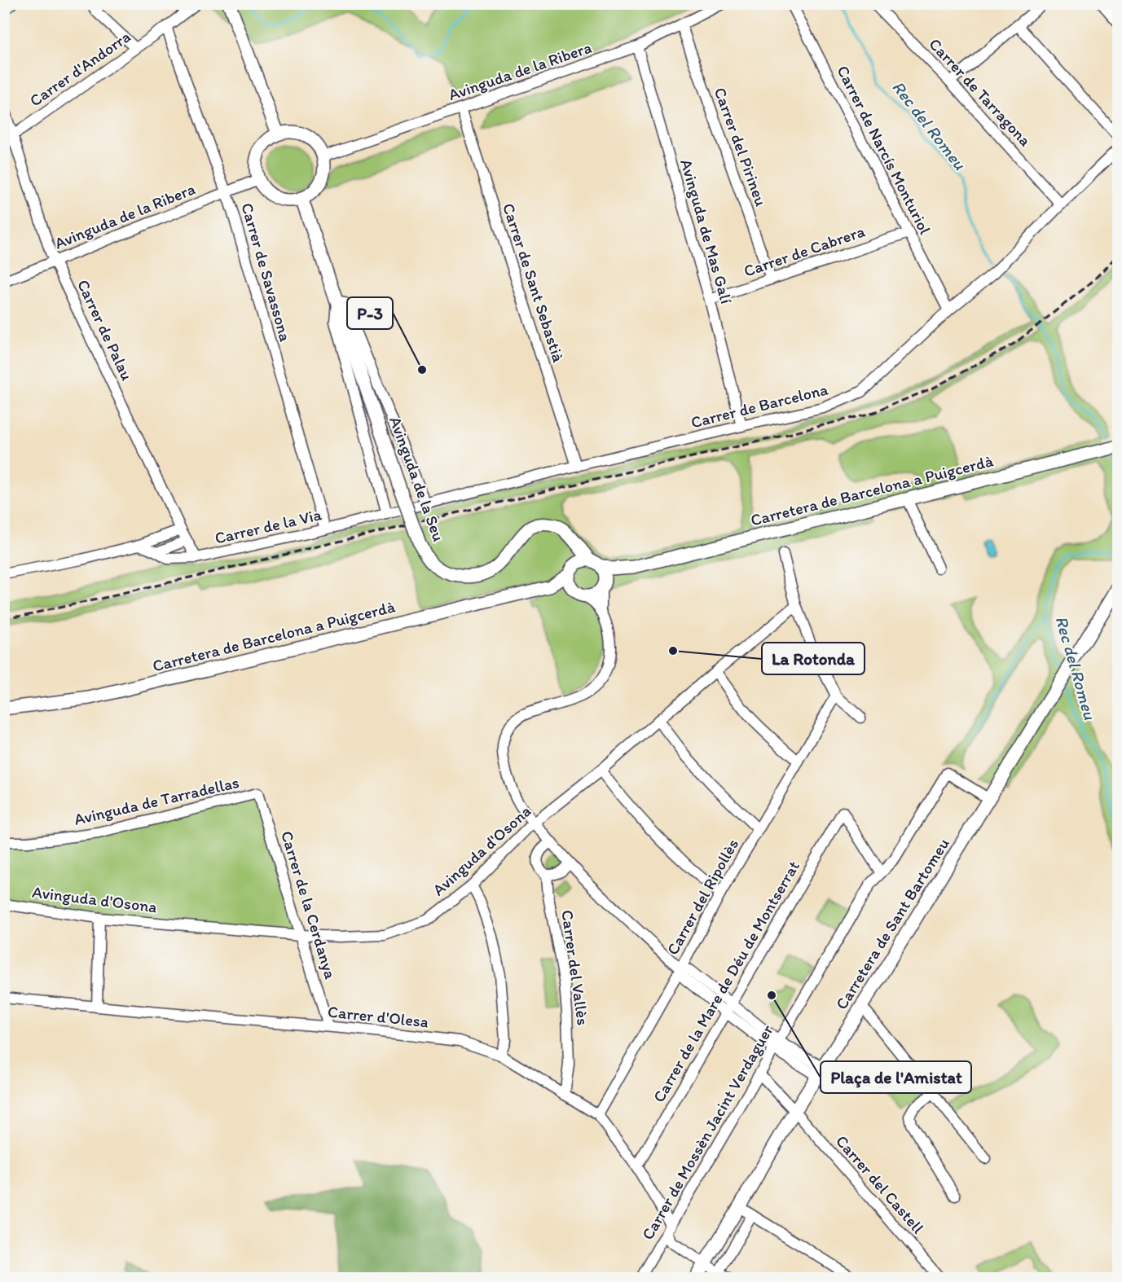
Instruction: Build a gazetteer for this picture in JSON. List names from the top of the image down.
{
  "streets": {
    "street": [
      "Carrer d'Andorra",
      "Avinguda de la Ribera",
      "Carrer de Tarragona",
      "Carrer del Pirineu",
      "Carrer de Narcís Monturiol",
      "Avinguda de Mas Galí",
      "Carrer de Cabrera",
      "Carrer de Savassona",
      "Carrer de Sant Sebastià",
      "Carrer de Palau",
      "Carrer de Barcelona",
      "Avinguda de la Seu",
      "Carretera de Barcelona a Puigcerdà",
      "Carrer de la Via",
      "Avinguda de Tarradellas",
      "Avinguda d'Osona",
      "Carrer del Ripollès",
      "Carrer de la Cerdanya",
      "Carretera de Sant Bartomeu",
      "Carrer del Vallès",
      "Carrer de la Mare de Déu de Montserrat",
      "Carrer d'Olesa",
      "Carrer de Mossèn Jacint Verdaguer",
      "Carrer del Castell"
    ]
  },
  "crossings": [
    ["Carrer d'Andorra", "Carrer de Savassona"],
    ["Carrer d'Andorra", "Carrer de Palau"],
    ["Avinguda de la Ribera", "Carrer del Pirineu"],
    ["Avinguda de la Ribera", "Avinguda de Mas Galí"],
    ["Avinguda de la Ribera", "Carrer de Savassona"],
    ["Avinguda de la Ribera", "Carrer de Sant Sebastià"],
    ["Avinguda de la Ribera", "Carrer de Palau"],
    ["Avinguda de la Ribera", "Avinguda de la Seu"],
    ["Carrer de Tarragona", "Carrer de Barcelona"],
    ["Carrer del Pirineu", "Carrer de Cabrera"],
    ["Carrer de Narcís Monturiol", "Carrer de Cabrera"],
    ["Carrer de Narcís Monturiol", "Carrer de Barcelona"],
    ["Avinguda de Mas Galí", "Carrer de Cabrera"],
    ["Avinguda de Mas Galí", "Carrer de Barcelona"],
    ["Carrer de Savassona", "Carrer de la Via"],
    ["Carrer de Sant Sebastià", "Carrer de Barcelona"],
    ["Carrer de Palau", "Carrer de la Via"],
    ["Carrer de Barcelona", "Avinguda de la Seu"],
    ["Carrer de Barcelona", "Carrer de la Via"],
    ["Avinguda de la Seu", "Carretera de Barcelona a Puigcerdà"],
    ["Avinguda de la Seu", "Carrer de la Via"],
    ["Avinguda de Tarradellas", "Carrer de la Cerdanya"],
    ["Avinguda d'Osona", "Carrer de la Cerdanya"],
    ["Carrer del Ripollès", "Carrer d'Olesa"],
    ["Carrer de la Cerdanya", "Carrer d'Olesa"],
    ["Carretera de Sant Bartomeu", "Carrer d'Olesa"],
    ["Carretera de Sant Bartomeu", "Carrer de Mossèn Jacint Verdaguer"],
    ["Carretera de Sant Bartomeu", "Carrer del Castell"],
    ["Carrer del Vallès", "Carrer d'Olesa"],
    ["Carrer de la Mare de Déu de Montserrat", "Carrer d'Olesa"],
    ["Carrer de la Mare de Déu de Montserrat", "Carrer de Mossèn Jacint Verdaguer"],
    ["Carrer d'Olesa", "Carrer de Mossèn Jacint Verdaguer"],
    ["Carrer de Mossèn Jacint Verdaguer", "Carrer del Castell"]
  ],
  "water": ["Rec del Romeu"],
  "places": ["P-3", "La Rotonda", "Plaça de l'Amistat"]
}
